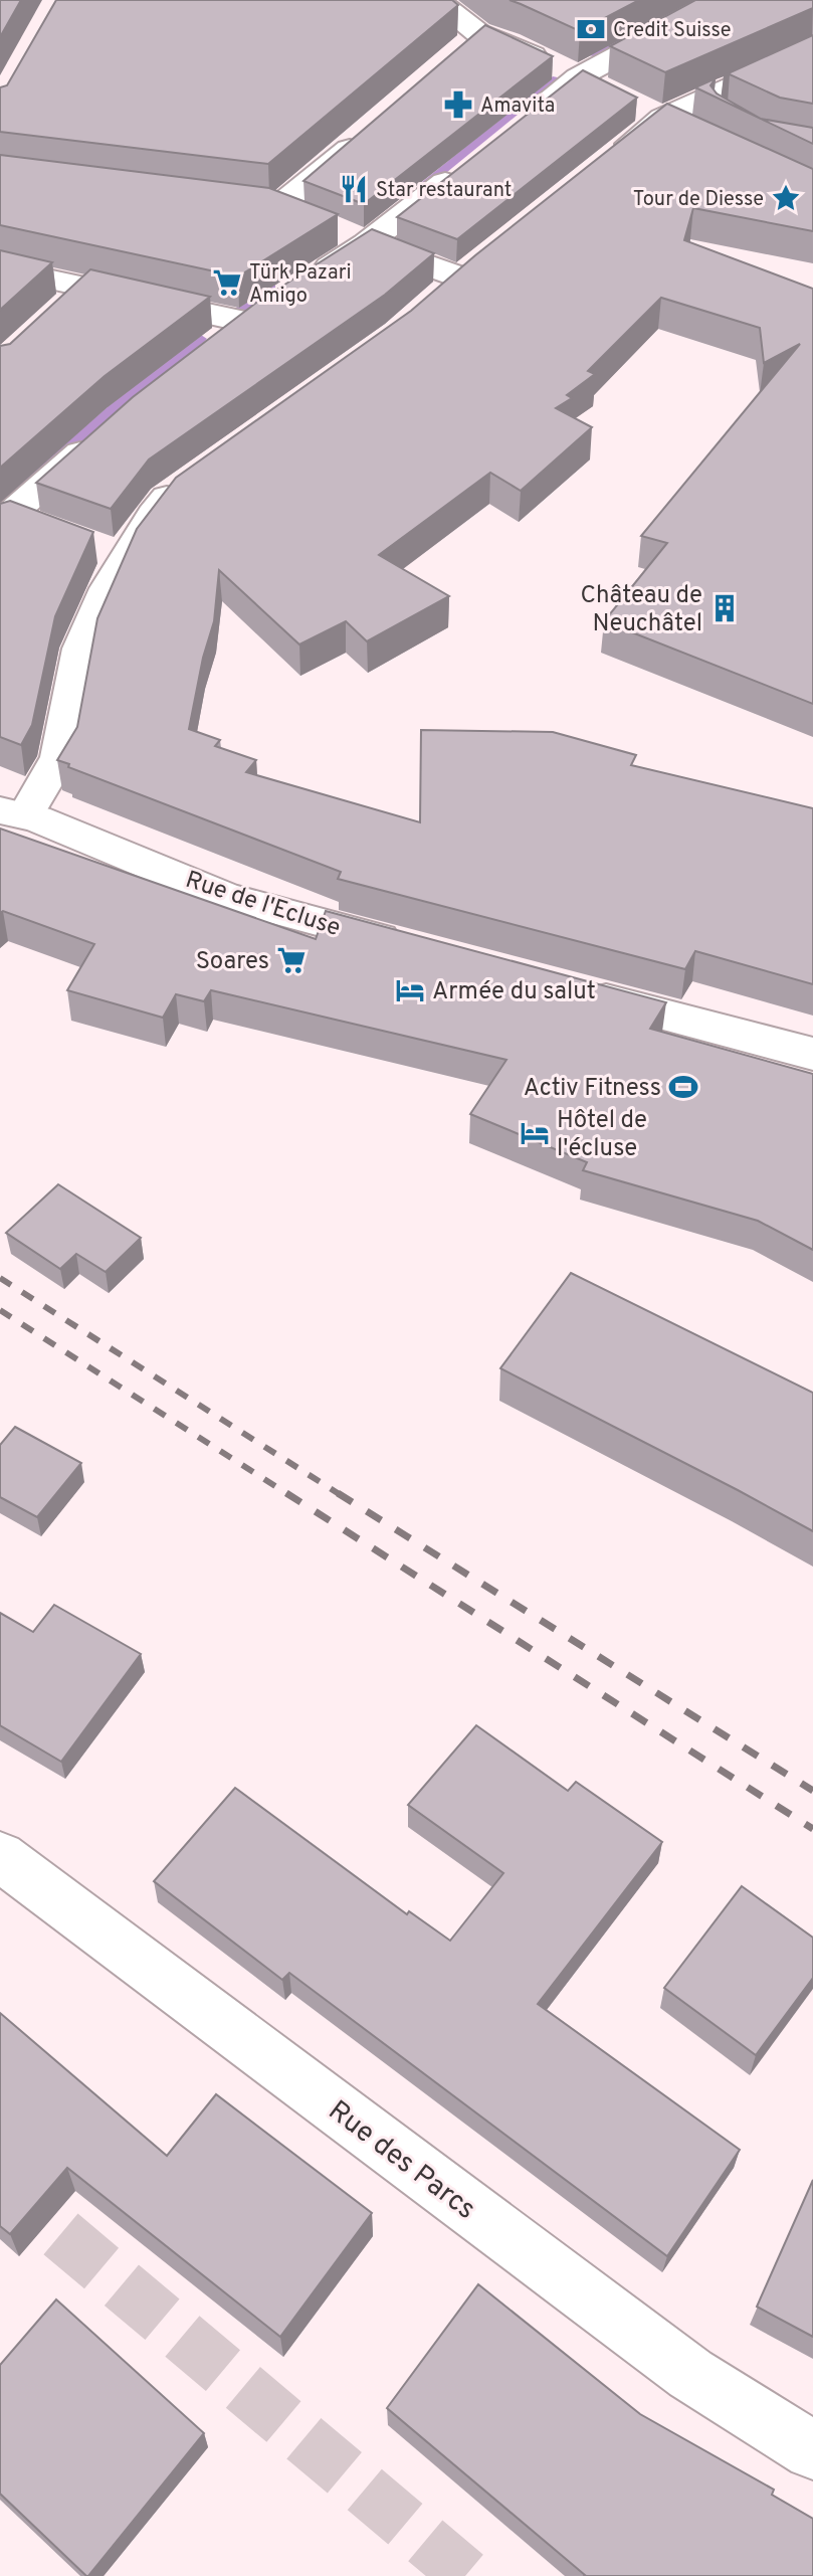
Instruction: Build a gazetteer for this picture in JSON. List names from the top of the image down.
{
  "streets": {
    "street": ["Rue de l'Ecluse", "Rue des Parcs"]
  },
  "places": {
    "bank": ["Credit Suisse"],
    "pharmacy": ["Amavita"],
    "restaurant": ["Star restaurant"],
    "place": ["Tour de Diesse"],
    "supermarket": ["Türk Pazari Amigo", "Soares"],
    "building": ["Château de Neuchâtel"],
    "hotel": ["Armée du salut", "Hôtel de l'écluse"],
    "sports": ["Activ Fitness"]
  }
}
